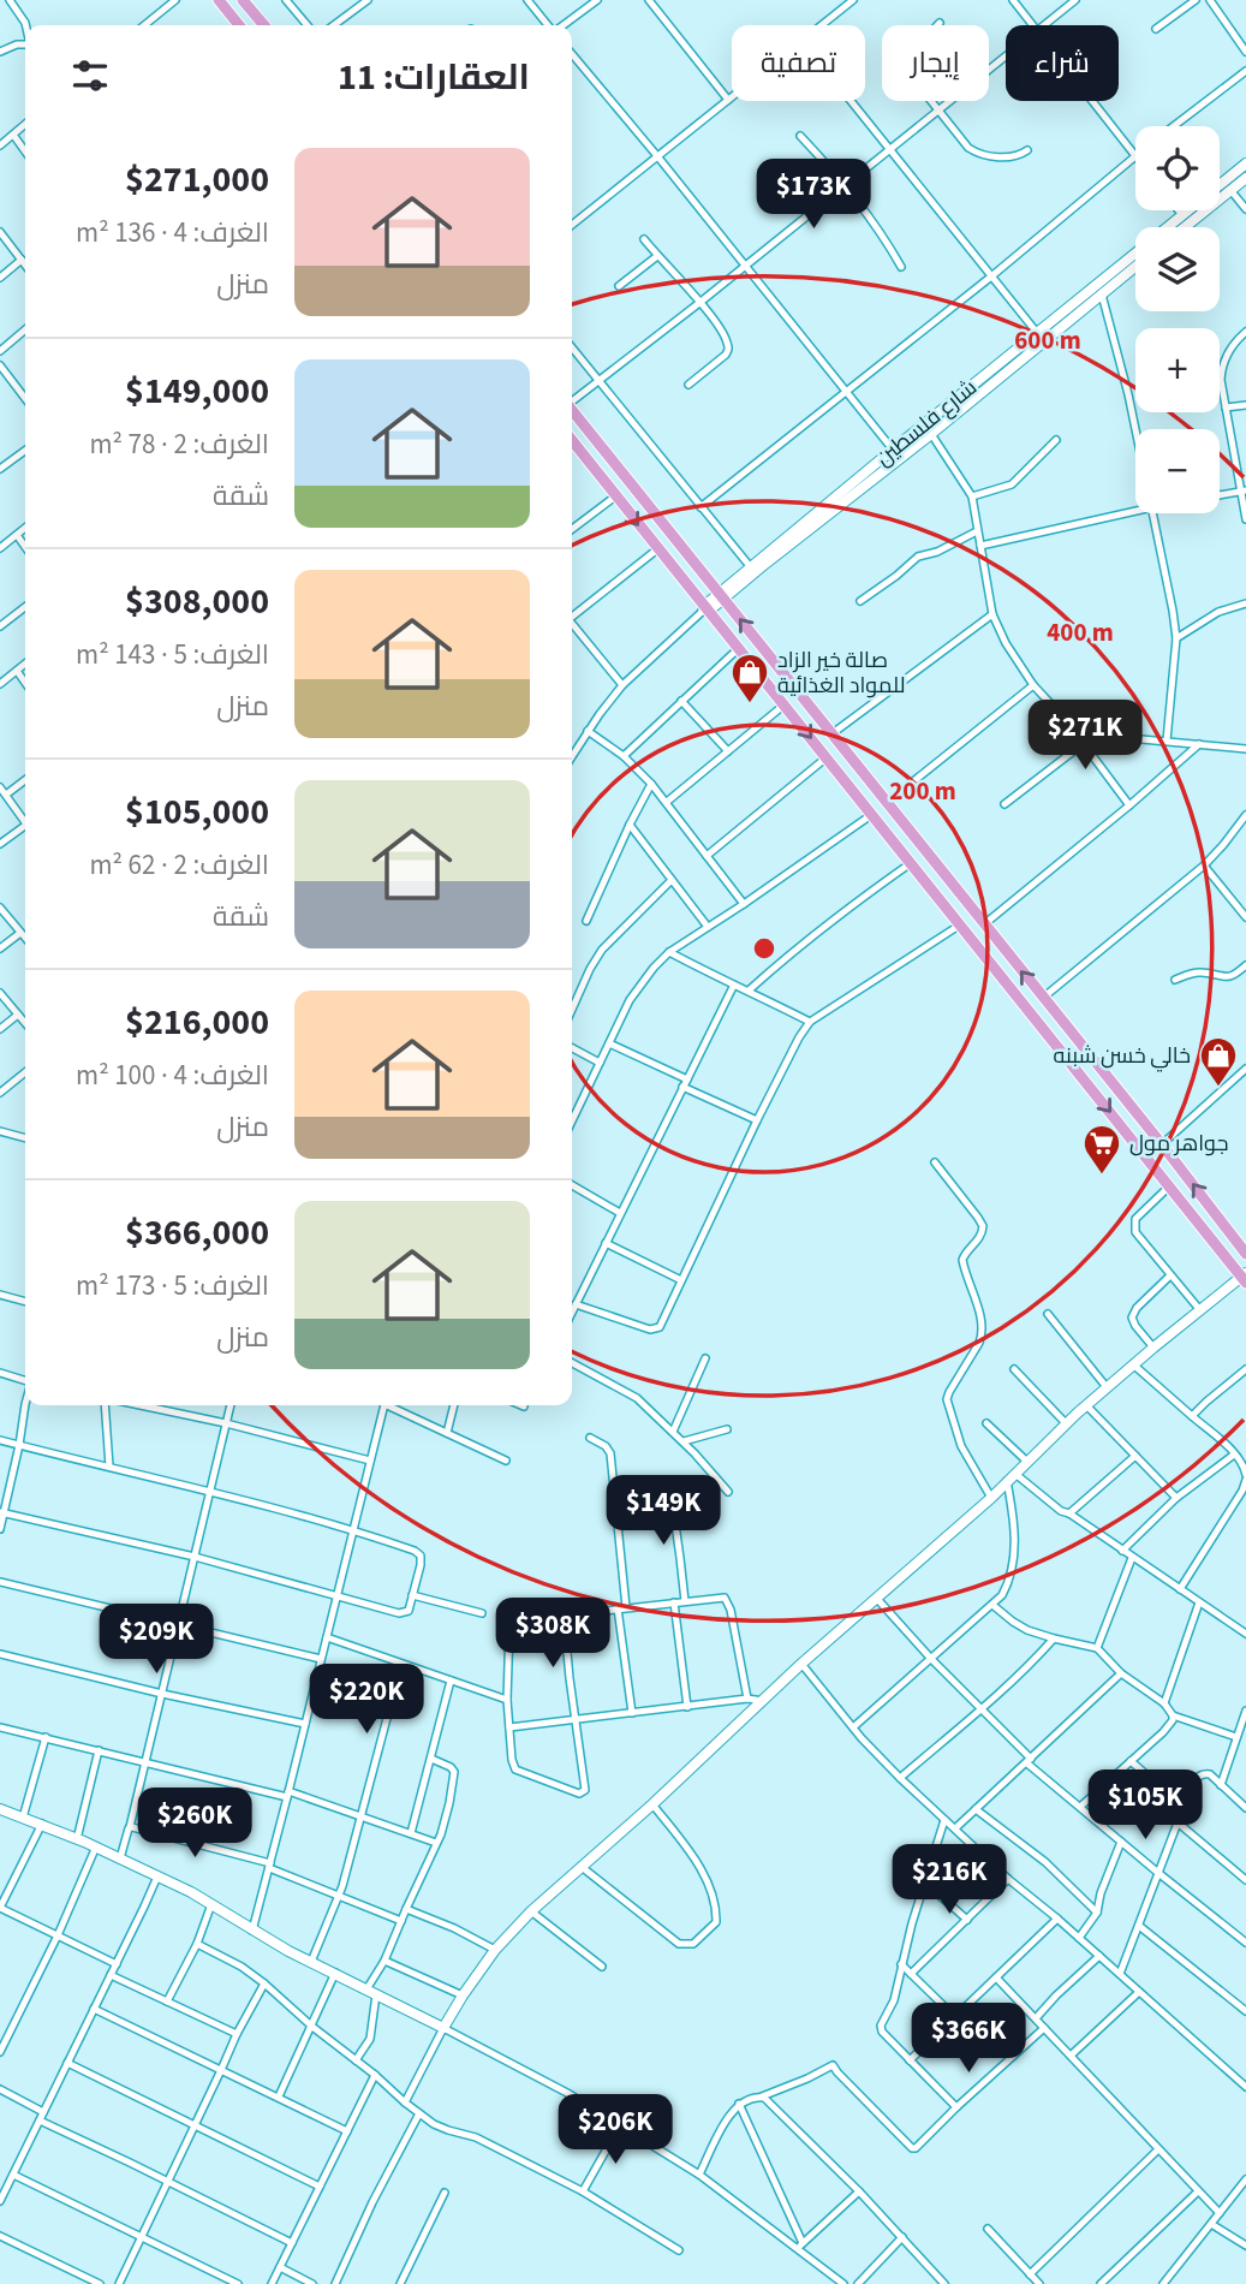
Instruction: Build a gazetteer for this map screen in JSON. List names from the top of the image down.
{
  "streets": {
    "street": ["شارع فلسطين"]
  },
  "places": {
    "shop": ["صالة خير الزاد للمواد الغذائية", "خالي خسن شبنه"],
    "supermarket": ["جواهر مول"]
  },
  "page": {
    "chip": ["شراء", "إيجار", "تصفية"],
    "heading": "العقارات: 11",
    "map_buttons": ["+", "−"],
    "list": [
      {
        "name": "$271,000",
        "note": "الغرف: 4 · 136 m² · منزل"
      },
      {
        "name": "$149,000",
        "note": "الغرف: 2 · 78 m² · شقة"
      },
      {
        "name": "$308,000",
        "note": "الغرف: 5 · 143 m² · منزل"
      },
      {
        "name": "$105,000",
        "note": "الغرف: 2 · 62 m² · شقة"
      },
      {
        "name": "$216,000",
        "note": "الغرف: 4 · 100 m² · منزل"
      },
      {
        "name": "$366,000",
        "note": "الغرف: 5 · 173 m² · منزل"
      }
    ],
    "price": [
      "$173K",
      "$271K",
      "$149K",
      "$308K",
      "$209K",
      "$220K",
      "$105K",
      "$260K",
      "$216K",
      "$366K",
      "$206K"
    ]
  },
  "rings": ["600 m", "400 m", "200 m"]
}
